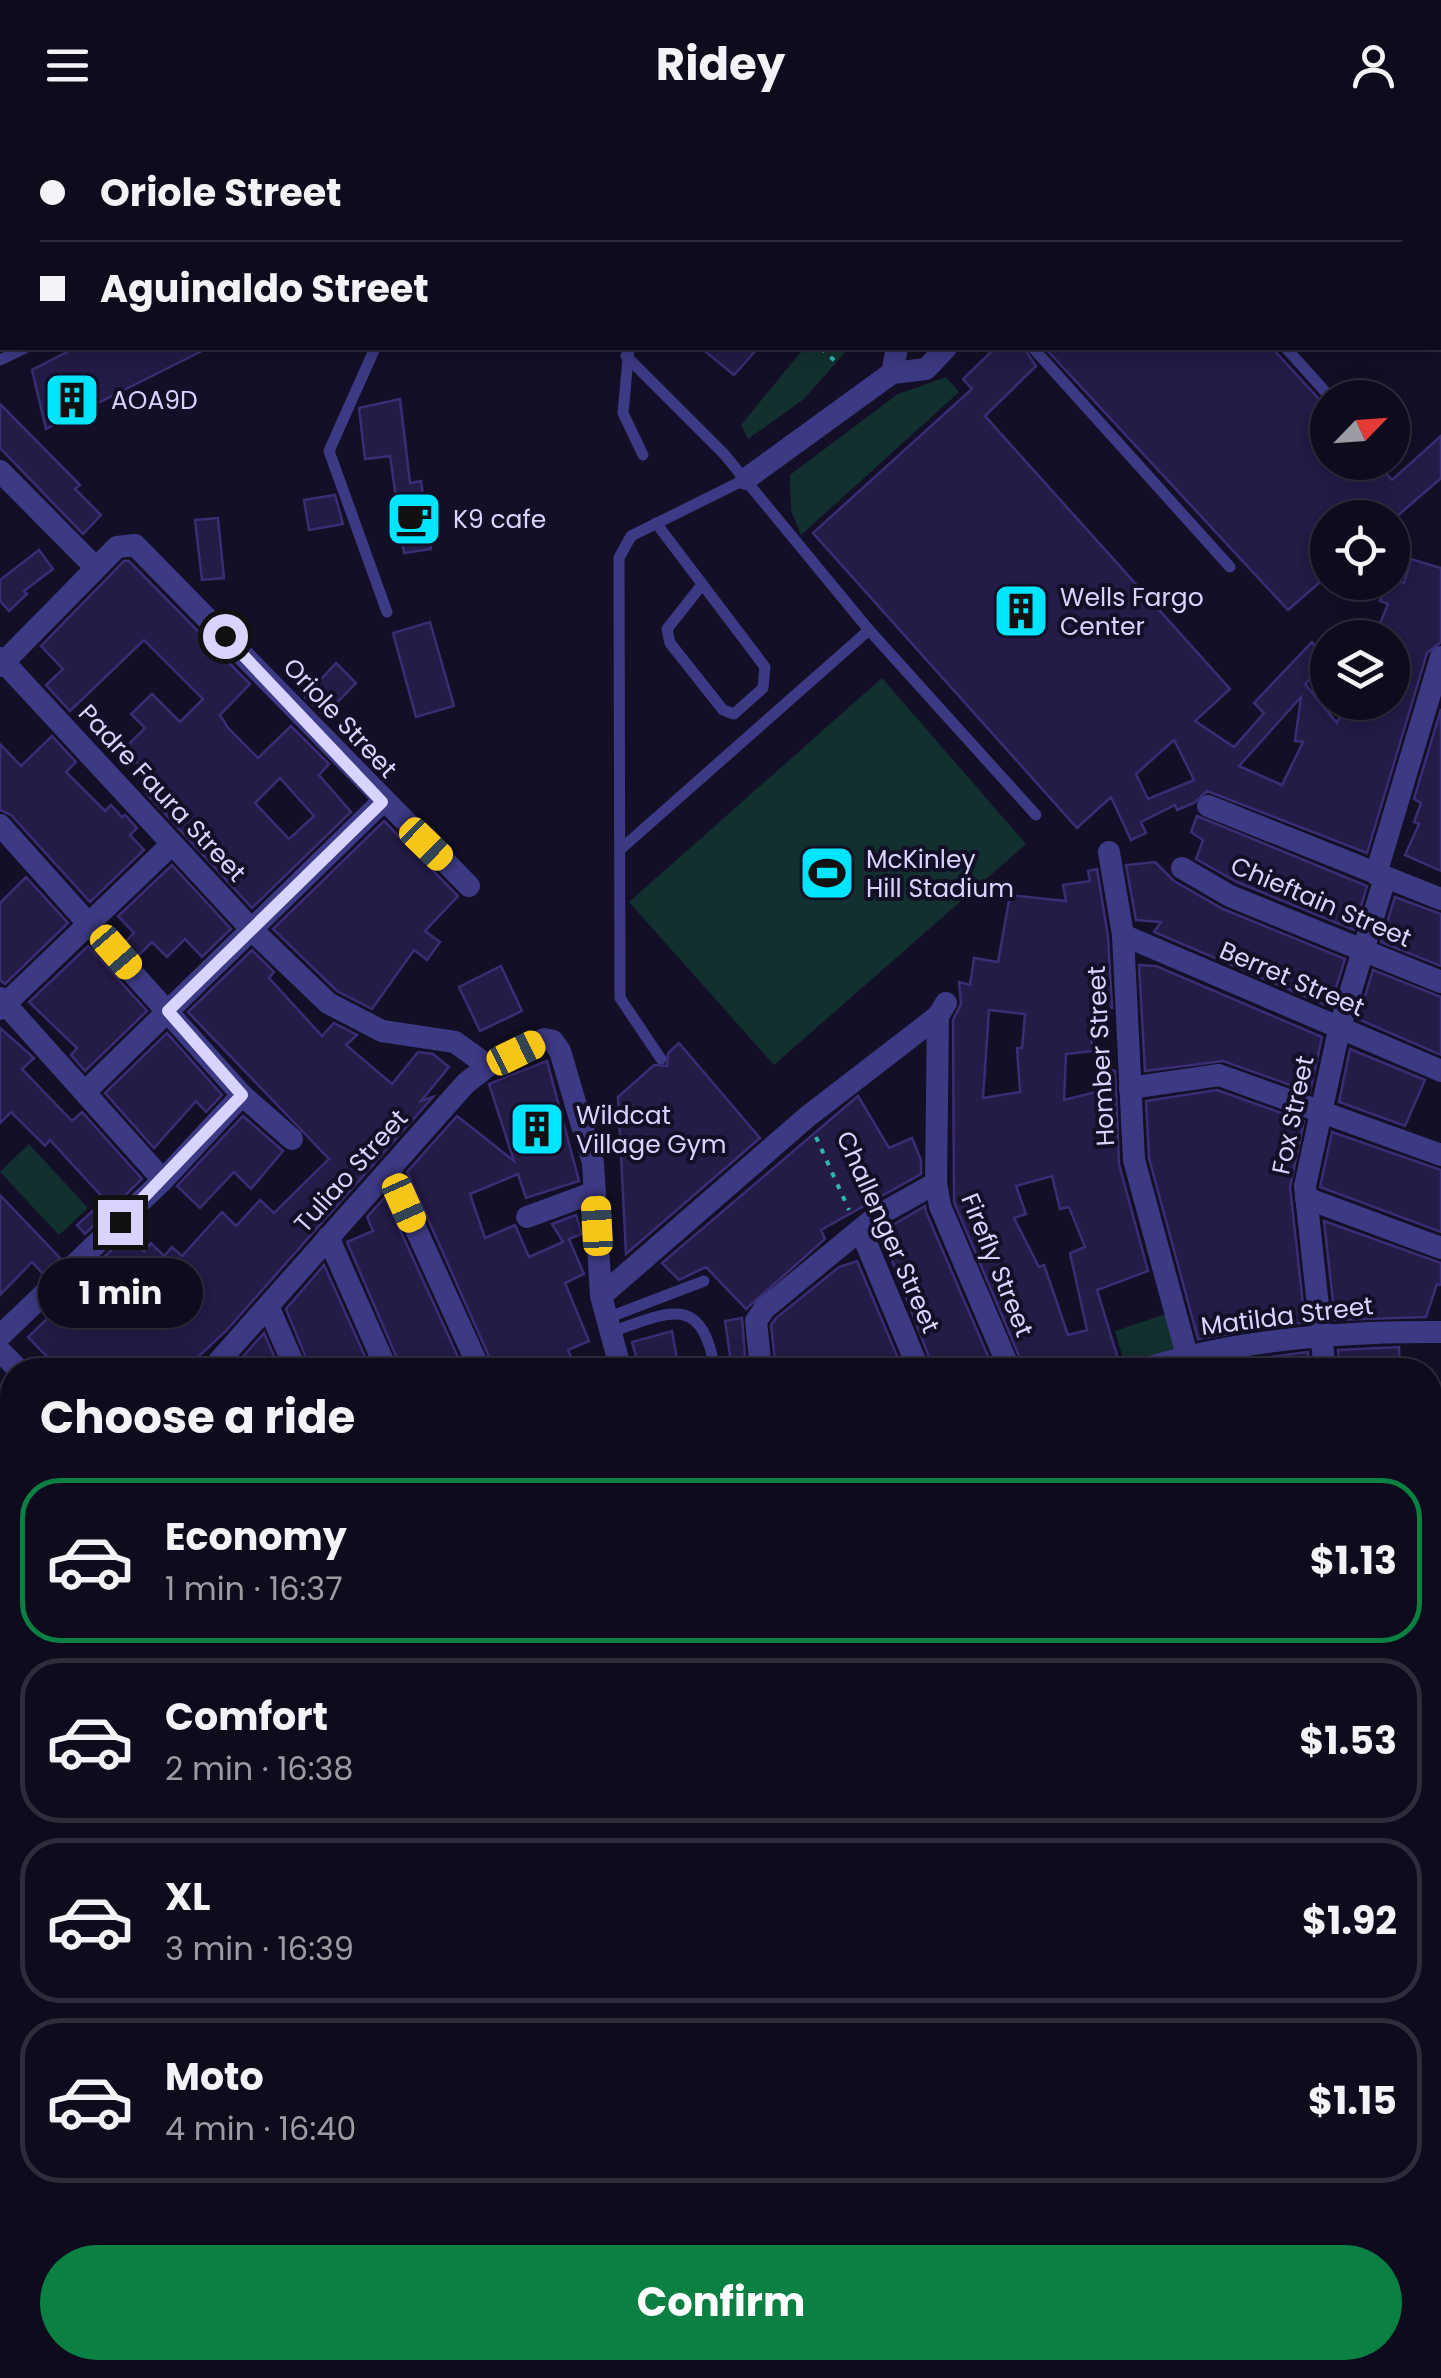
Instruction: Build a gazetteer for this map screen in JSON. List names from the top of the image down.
{
  "streets": {
    "street": [
      "Oriole Street",
      "Padre Faura Street",
      "Chieftain Street",
      "Berret Street",
      "Homber Street",
      "Fox Street",
      "Tuliao Street",
      "Challenger Street",
      "Firefly Street",
      "Matilda Street"
    ]
  },
  "crossings": [
    ["Padre Faura Street", "Tuliao Street"],
    ["Chieftain Street", "Fox Street"],
    ["Berret Street", "Homber Street"],
    ["Berret Street", "Fox Street"],
    ["Fox Street", "Matilda Street"],
    ["Challenger Street", "Firefly Street"]
  ],
  "places": {
    "building": ["AOA9D", "Wells Fargo Center", "Wildcat Village Gym"],
    "cafe": ["K9 cafe"],
    "sports": ["McKinley Hill Stadium"]
  },
  "north": "top right",
  "page": {
    "header": "Ridey",
    "banner": ["Oriole Street", "Aguinaldo Street"],
    "bubble": "1 min",
    "heading": "Choose a ride",
    "list": [
      {
        "name": "Economy",
        "note": "1 min · 16:37",
        "value": "$1.13"
      },
      {
        "name": "Comfort",
        "note": "2 min · 16:38",
        "value": "$1.53"
      },
      {
        "name": "XL",
        "note": "3 min · 16:39",
        "value": "$1.92"
      },
      {
        "name": "Moto",
        "note": "4 min · 16:40",
        "value": "$1.15"
      }
    ],
    "buttons": "Confirm"
  }
}
